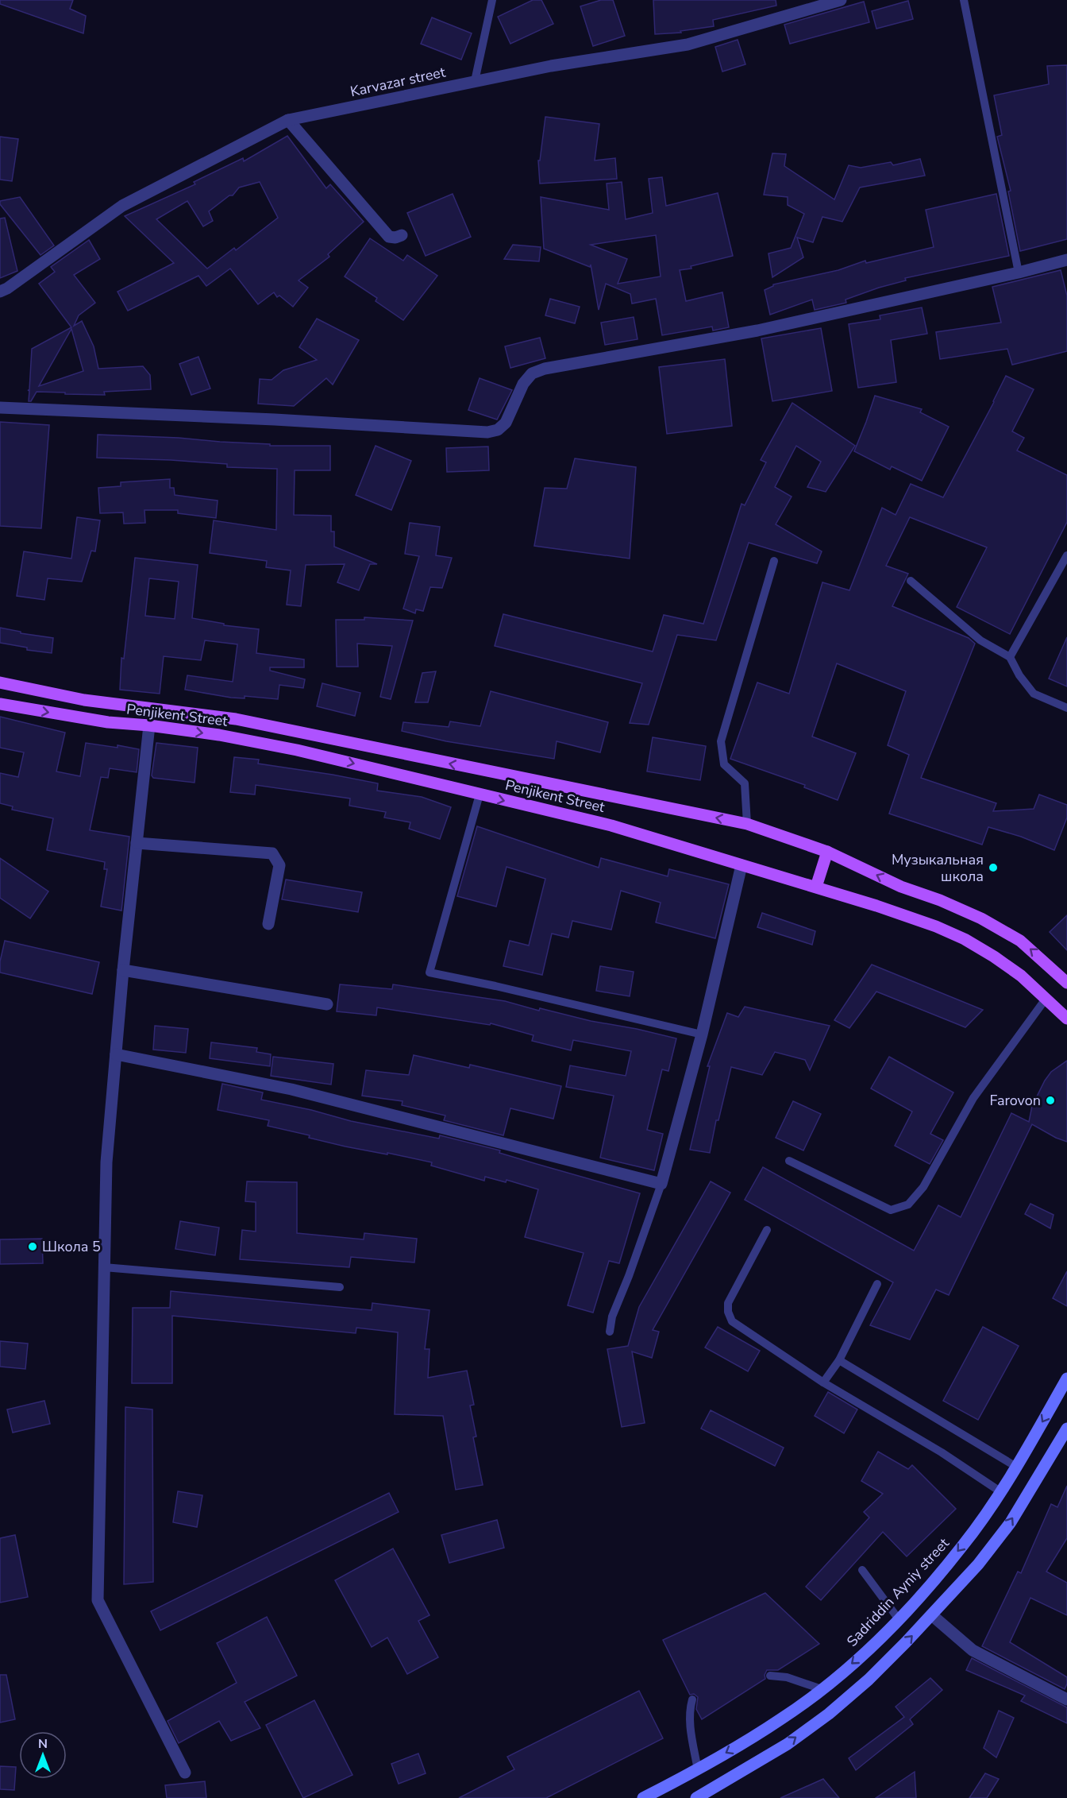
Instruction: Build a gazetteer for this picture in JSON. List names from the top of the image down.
{
  "streets": {
    "main road": ["Penjikent Street", "Sadriddin Ayniy street"],
    "street": ["Karvazar street"]
  },
  "places": ["Музыкальная школа", "Farovon", "Школа 5"],
  "north": "top"
}
